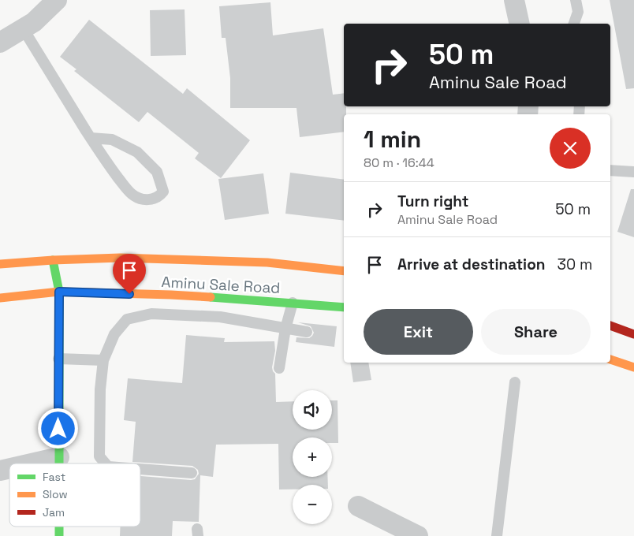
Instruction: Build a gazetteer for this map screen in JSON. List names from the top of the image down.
{
  "streets": {
    "street": ["Aminu Sale Road"]
  },
  "legend": ["Fast", "Slow", "Jam"],
  "page": {
    "turn": ["50 m", "Aminu Sale Road"],
    "heading": ["1 min", "80 m · 16:44"],
    "list": [
      {
        "name": "Turn right",
        "note": "Aminu Sale Road",
        "value": "50 m"
      },
      {
        "name": "Arrive at destination",
        "value": "30 m"
      }
    ],
    "buttons": ["Exit", "Share"],
    "map_buttons": ["+", "−"]
  }
}
